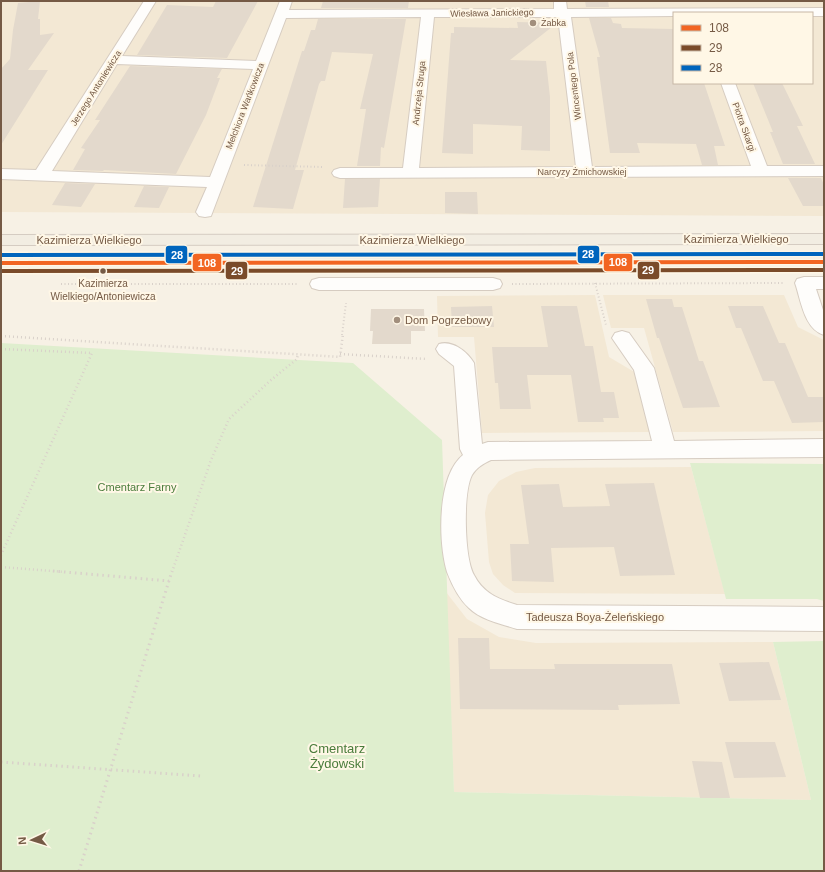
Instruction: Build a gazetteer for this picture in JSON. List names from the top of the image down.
{
  "streets": {
    "main road": ["Kazimierza Wielkiego"],
    "street": [
      "Wiesława Janickiego",
      "Wincentego Pola",
      "Jerzego Antoniewicza",
      "Andrzeja Struga",
      "Melchiora Wańkowicza",
      "Piotra Skargi",
      "Narcyzy Żmichowskiej",
      "Tadeusza Boya-Żeleńskiego"
    ]
  },
  "crossings": [
    ["Wiesława Janickiego", "Wincentego Pola"],
    ["Wiesława Janickiego", "Andrzeja Struga"],
    ["Wiesława Janickiego", "Melchiora Wańkowicza"],
    ["Wincentego Pola", "Narcyzy Żmichowskiej"],
    ["Andrzeja Struga", "Narcyzy Żmichowskiej"],
    ["Piotra Skargi", "Narcyzy Żmichowskiej"]
  ],
  "parks": ["Cmentarz Farny", "Cmentarz Żydowski"],
  "places": ["Żabka", "Kazimierza Wielkiego/Antoniewicza", "Dom Pogrzebowy"],
  "lines": ["transit line 28", "transit line 108", "transit line 29"],
  "legend": ["108", "29", "28"],
  "north": "left"
}
